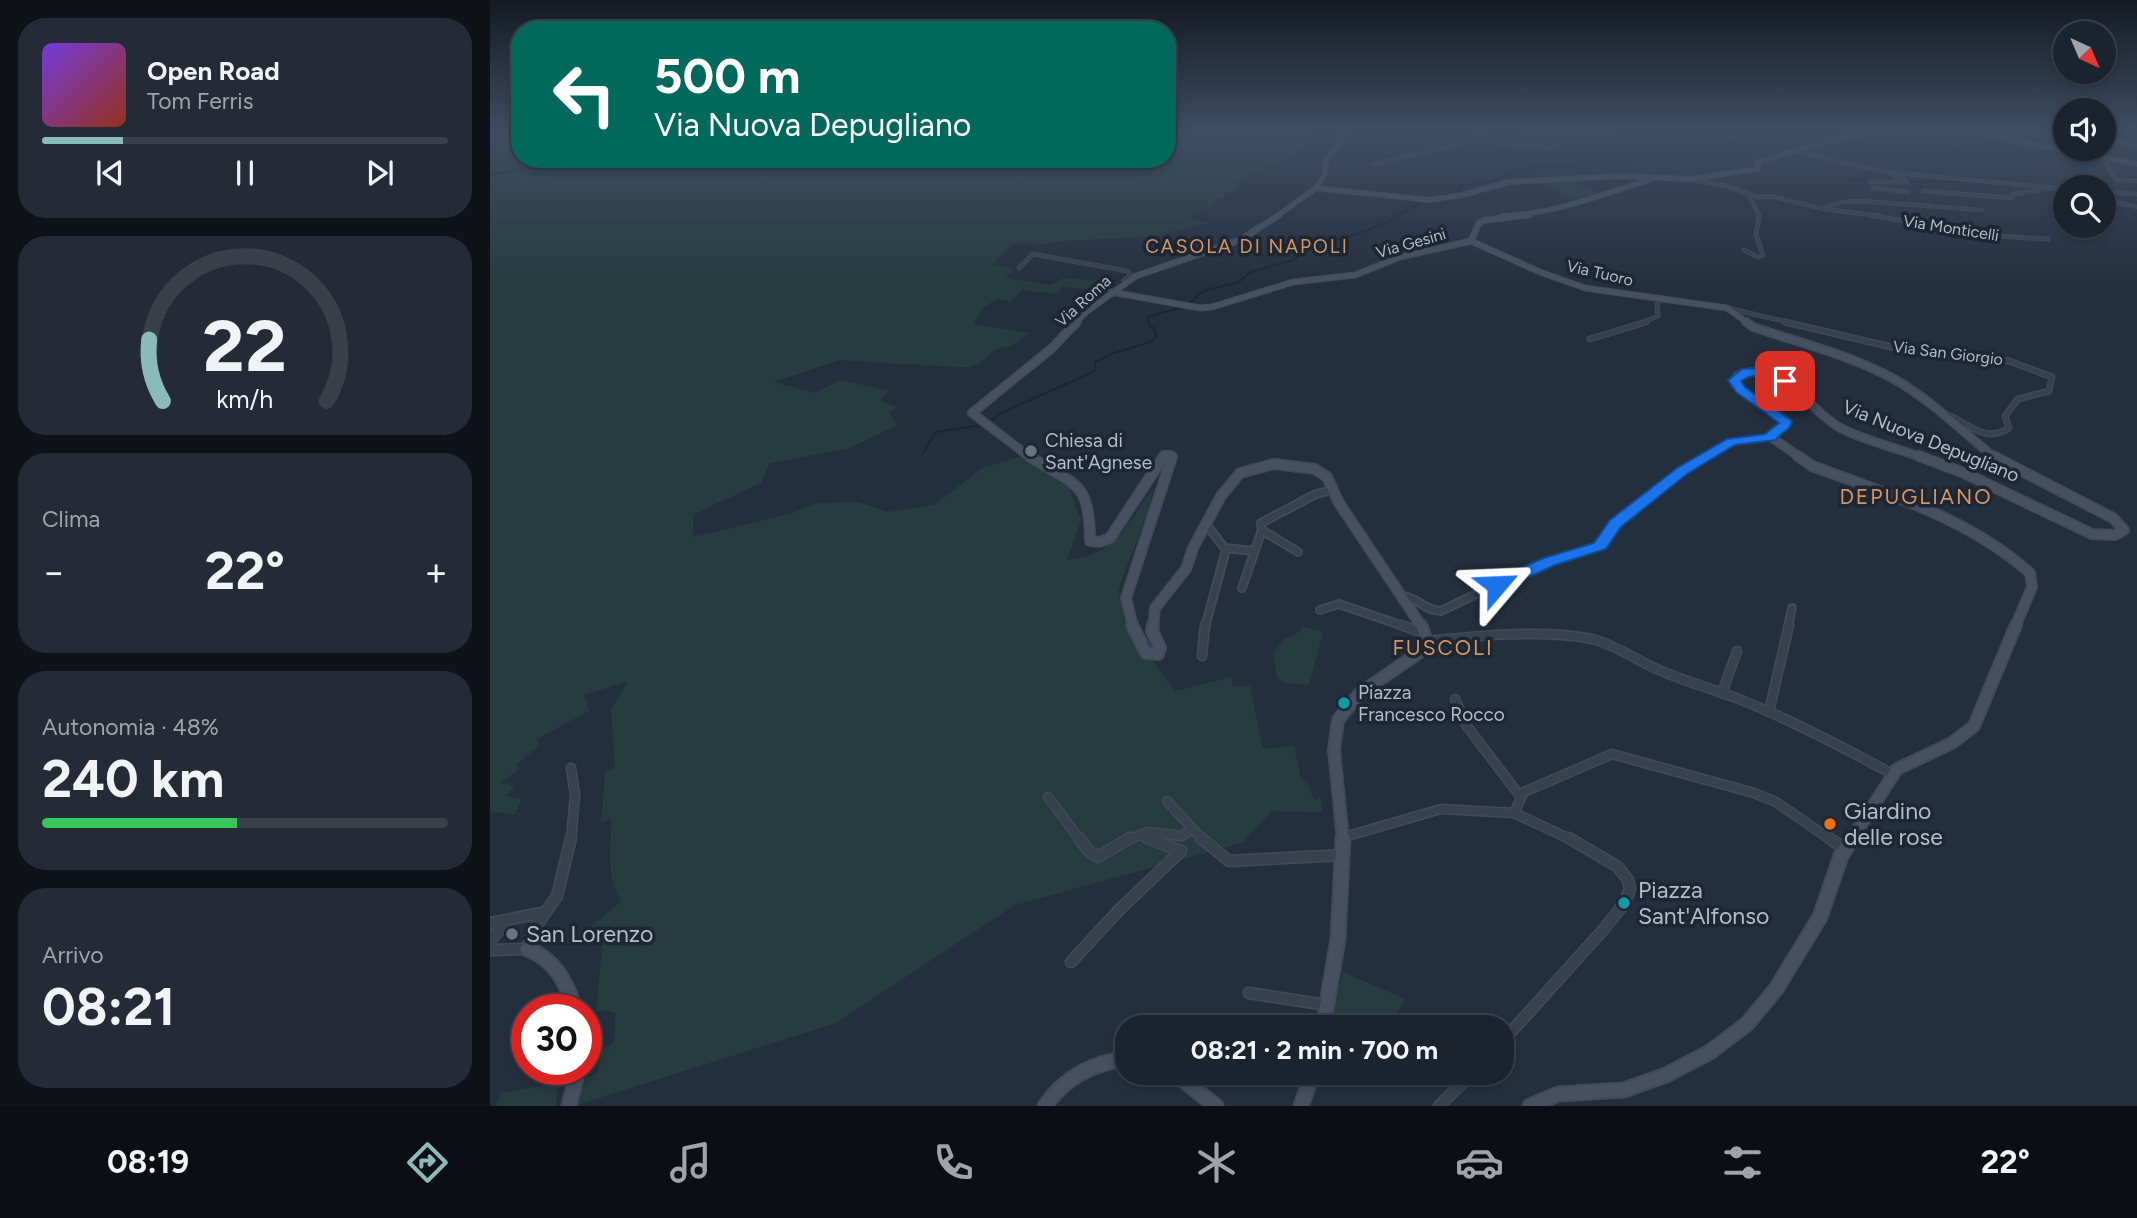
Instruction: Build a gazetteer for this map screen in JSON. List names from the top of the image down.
{
  "streets": {
    "street": [
      "Via Monticelli",
      "Via Gesini",
      "Via Tuoro",
      "Via Roma",
      "Via San Giorgio",
      "Via Nuova Depugliano"
    ]
  },
  "crossings": [
    ["Via Gesini", "Via Tuoro"],
    ["Via Gesini", "Via Roma"],
    ["Via Tuoro", "Via San Giorgio"],
    ["Via Tuoro", "Via Nuova Depugliano"],
    ["Via San Giorgio", "Via Nuova Depugliano"]
  ],
  "districts": ["CASOLA DI NAPOLI", "DEPUGLIANO", "FUSCOLI"],
  "places": [
    "Chiesa di Sant'Agnese",
    "Piazza Francesco Rocco",
    "Giardino delle rose",
    "Piazza Sant'Alfonso",
    "San Lorenzo"
  ],
  "north": "bottom right",
  "page": {
    "turn": ["500 m", "Via Nuova Depugliano"],
    "song": ["Open Road", "Tom Ferris"],
    "tile": [
      "Clima",
      ["Autonomia · 48%", "240 km"],
      ["Arrivo", "08:21"]
    ],
    "heat": ["−", "22°", "+"],
    "limit": "30",
    "trip": "08:21 · 2 min · 700 m",
    "tabs": ["08:19", "22°"],
    "gauge": ["22", "km/h"]
  }
}
